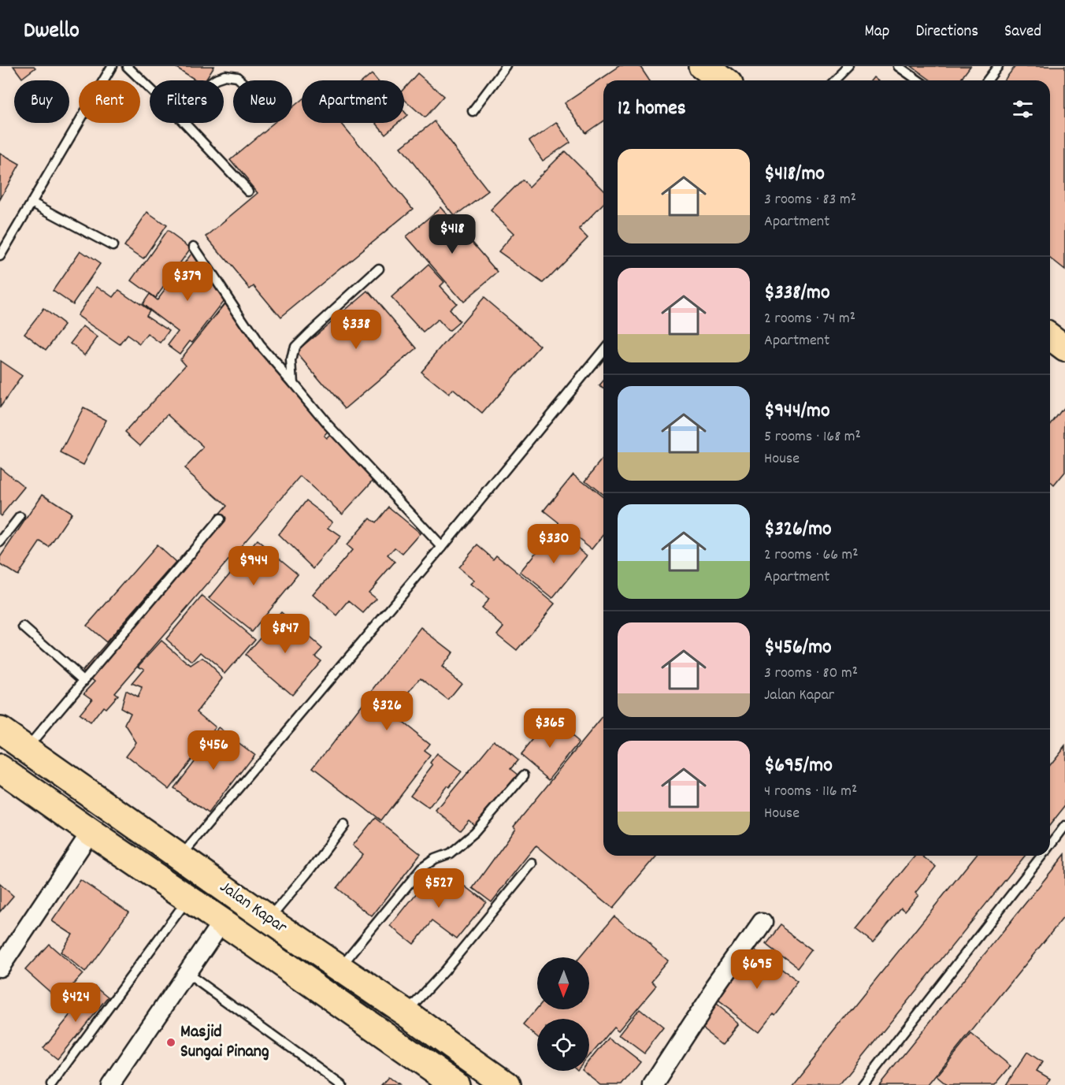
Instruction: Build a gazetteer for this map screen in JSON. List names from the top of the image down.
{
  "streets": {
    "main road": ["Jalan Kapar"]
  },
  "places": ["Masjid Sungai Pinang"],
  "north": "bottom",
  "page": {
    "header": "Dwello",
    "nav": ["Map", "Directions", "Saved"],
    "chip": [
      "Buy",
      "Rent",
      "Filters",
      "New",
      "Apartment"
    ],
    "heading": "12 homes",
    "list": [
      {
        "name": "$418/mo",
        "note": "3 rooms · 83 m² · Apartment"
      },
      {
        "name": "$338/mo",
        "note": "2 rooms · 74 m² · Apartment"
      },
      {
        "name": "$944/mo",
        "note": "5 rooms · 168 m² · House"
      },
      {
        "name": "$326/mo",
        "note": "2 rooms · 66 m² · Apartment"
      },
      {
        "name": "$456/mo",
        "note": "3 rooms · 80 m² · Jalan Kapar"
      },
      {
        "name": "$695/mo",
        "note": "4 rooms · 116 m² · House"
      }
    ],
    "price": [
      "$418",
      "$379",
      "$338",
      "$330",
      "$944",
      "$847",
      "$326",
      "$365",
      "$456",
      "$527",
      "$695",
      "$424"
    ]
  }
}
